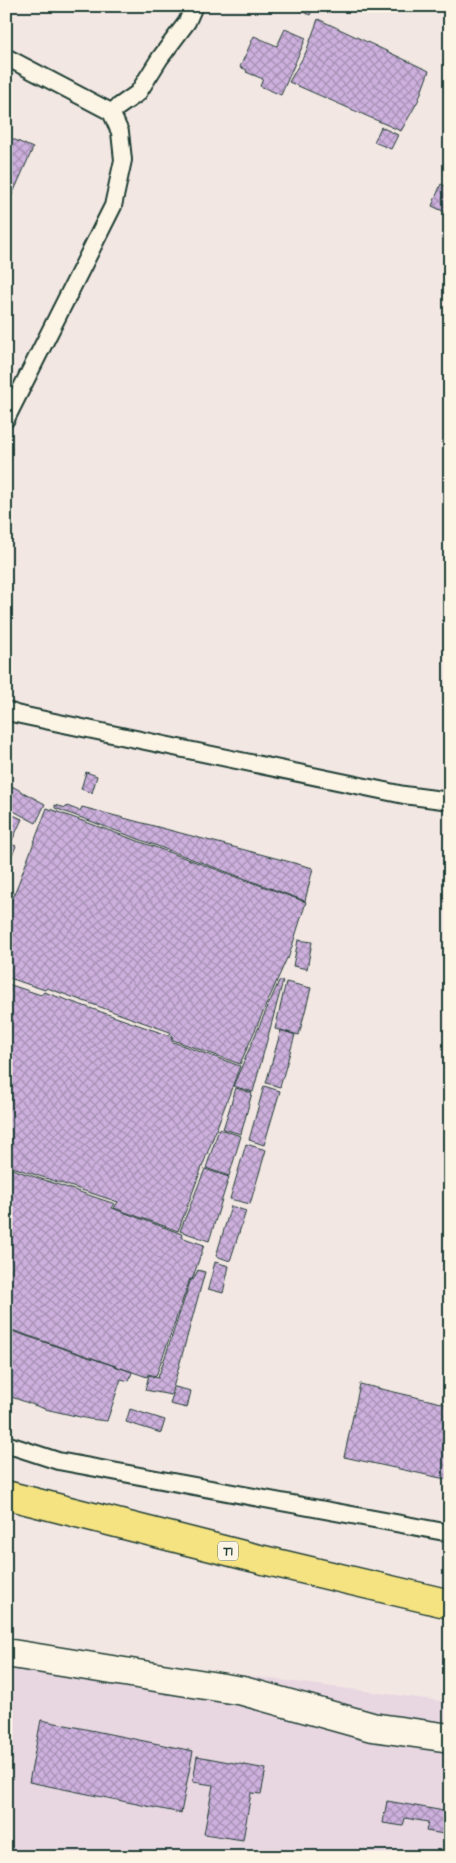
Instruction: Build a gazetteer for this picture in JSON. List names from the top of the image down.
{
  "streets": {
    "highway": ["T1"]
  }
}
